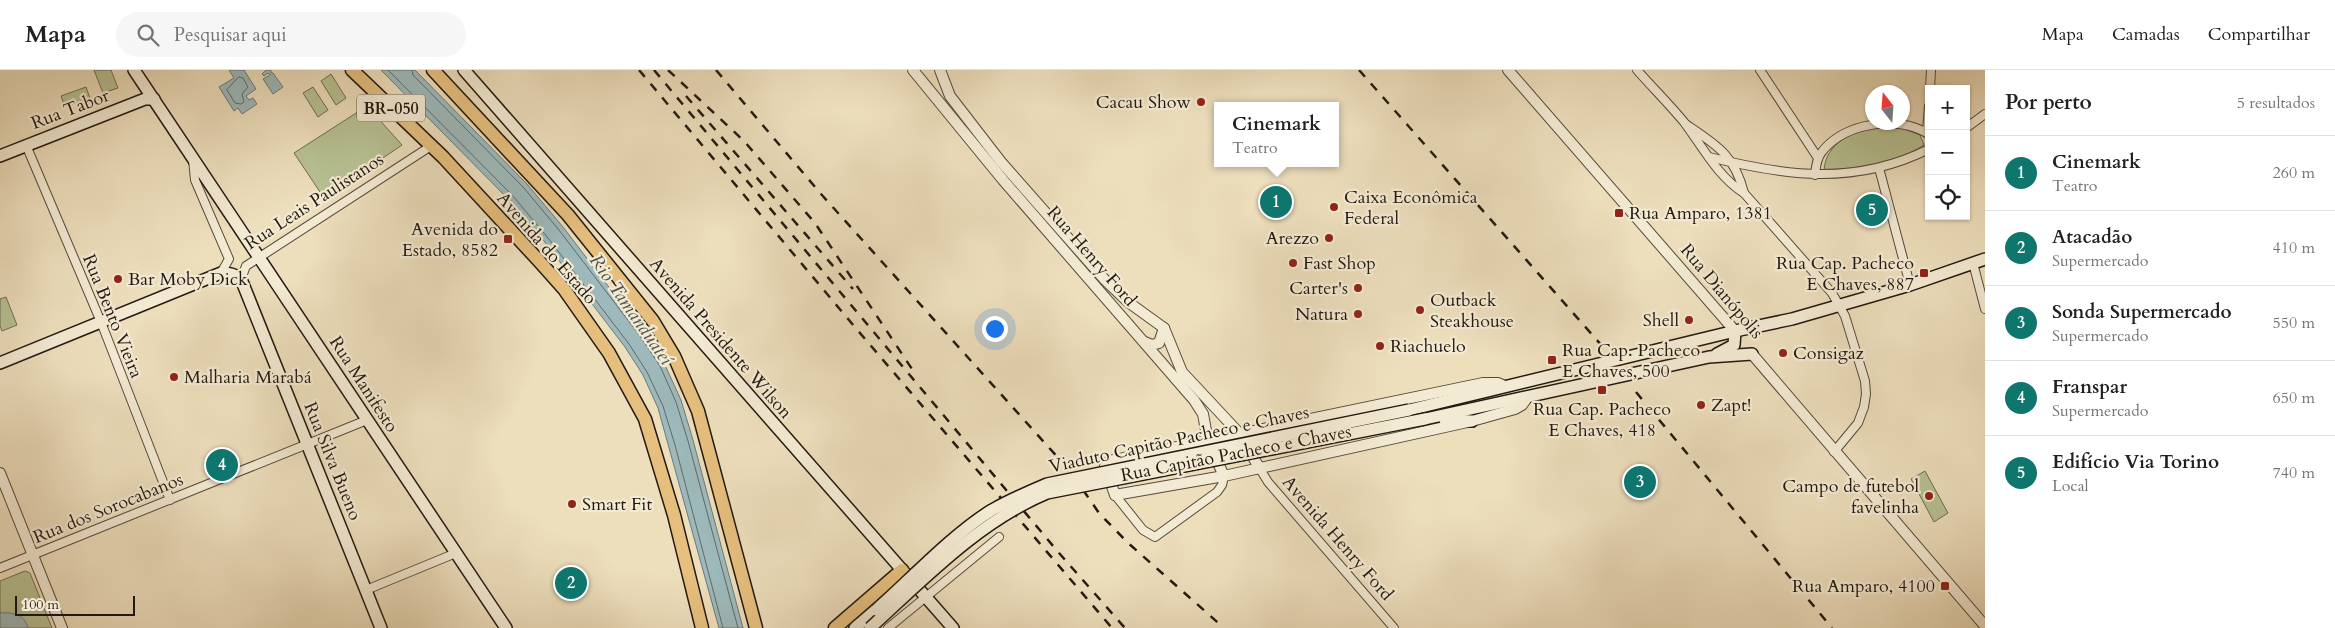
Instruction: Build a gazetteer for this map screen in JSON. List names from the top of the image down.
{
  "streets": {
    "highway": ["BR-050", "Avenida do Estado"],
    "main road": [
      "Rua Tabor",
      "Rua Dianópolis",
      "Avenida Presidente Wilson",
      "Rua Manifesto",
      "Viaduto Capitão Pacheco e Chaves",
      "Rua Capitão Pacheco e Chaves",
      "Rua Silva Bueno"
    ],
    "street": [
      "Rua Leais Paulistanos",
      "Rua Henry Ford",
      "Rua Bento Vieira",
      "Rua dos Sorocabanos",
      "Avenida Henry Ford"
    ]
  },
  "crossings": [
    ["Rua Tabor", "Rua Bento Vieira"],
    ["Rua Tabor", "Rua Manifesto"],
    ["Rua Leais Paulistanos", "Avenida do Estado"],
    ["Rua Leais Paulistanos", "Rua Manifesto"],
    ["Rua Leais Paulistanos", "Rua Silva Bueno"],
    ["Rua Henry Ford", "Rua Capitão Pacheco e Chaves"],
    ["Rua Dianópolis", "Rua Capitão Pacheco e Chaves"],
    ["Rua Bento Vieira", "Rua dos Sorocabanos"],
    ["Rua Manifesto", "Rua dos Sorocabanos"],
    ["Viaduto Capitão Pacheco e Chaves", "Rua Capitão Pacheco e Chaves"],
    ["Rua Capitão Pacheco e Chaves", "Avenida Henry Ford"],
    ["Rua Silva Bueno", "Rua dos Sorocabanos"]
  ],
  "water": ["Rio Tamanduateí"],
  "places": {
    "other": [
      "Cacau Show",
      "Caixa Econômica Federal",
      "Arezzo",
      "Fast Shop",
      "Bar Moby Dick",
      "Carter's",
      "Outback Steakhouse",
      "Natura",
      "Shell",
      "Riachuelo",
      "Consigaz",
      "Malharia Marabá",
      "Zapt!",
      "Campo de futebol favelinha",
      "Smart Fit"
    ],
    "transit": [
      "Rua Amparo, 1381",
      "Avenida do Estado, 8582",
      "Rua Cap. Pacheco E Chaves, 887",
      "Rua Cap. Pacheco E Chaves, 500",
      "Rua Cap. Pacheco E Chaves, 418",
      "Rua Amparo, 4100"
    ]
  },
  "scale_bar": "100 m",
  "north": "top",
  "page": {
    "header": "Mapa",
    "search": "Pesquisar aqui",
    "nav": ["Mapa", "Camadas", "Compartilhar"],
    "heading": ["Por perto", "5 resultados"],
    "map_buttons": ["+", "−"],
    "popup": ["Cinemark", "Teatro"],
    "list": [
      {
        "mark": "1",
        "name": "Cinemark",
        "note": "Teatro",
        "value": "260 m"
      },
      {
        "mark": "2",
        "name": "Atacadão",
        "note": "Supermercado",
        "value": "410 m"
      },
      {
        "mark": "3",
        "name": "Sonda Supermercado",
        "note": "Supermercado",
        "value": "550 m"
      },
      {
        "mark": "4",
        "name": "Franspar",
        "note": "Supermercado",
        "value": "650 m"
      },
      {
        "mark": "5",
        "name": "Edifício Via Torino",
        "note": "Local",
        "value": "740 m"
      }
    ],
    "pins": [
      "1",
      "5",
      "4",
      "3",
      "2"
    ],
    "scale": "100 m"
  }
}
